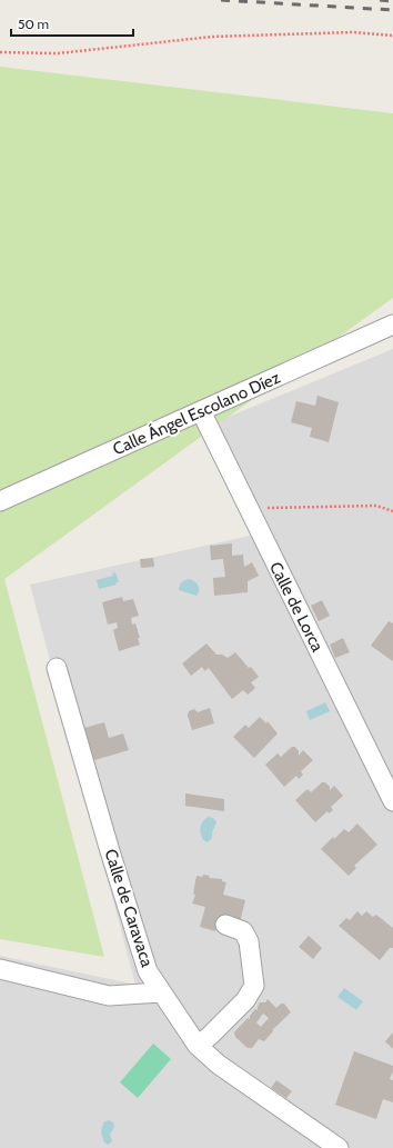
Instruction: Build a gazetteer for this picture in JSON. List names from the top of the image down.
{
  "streets": {
    "street": ["Calle Ángel Escolano Díez", "Calle de Lorca", "Calle de Caravaca"]
  },
  "crossings": [
    ["Calle Ángel Escolano Díez", "Calle de Lorca"]
  ],
  "scale_bar": "50 m"
}
